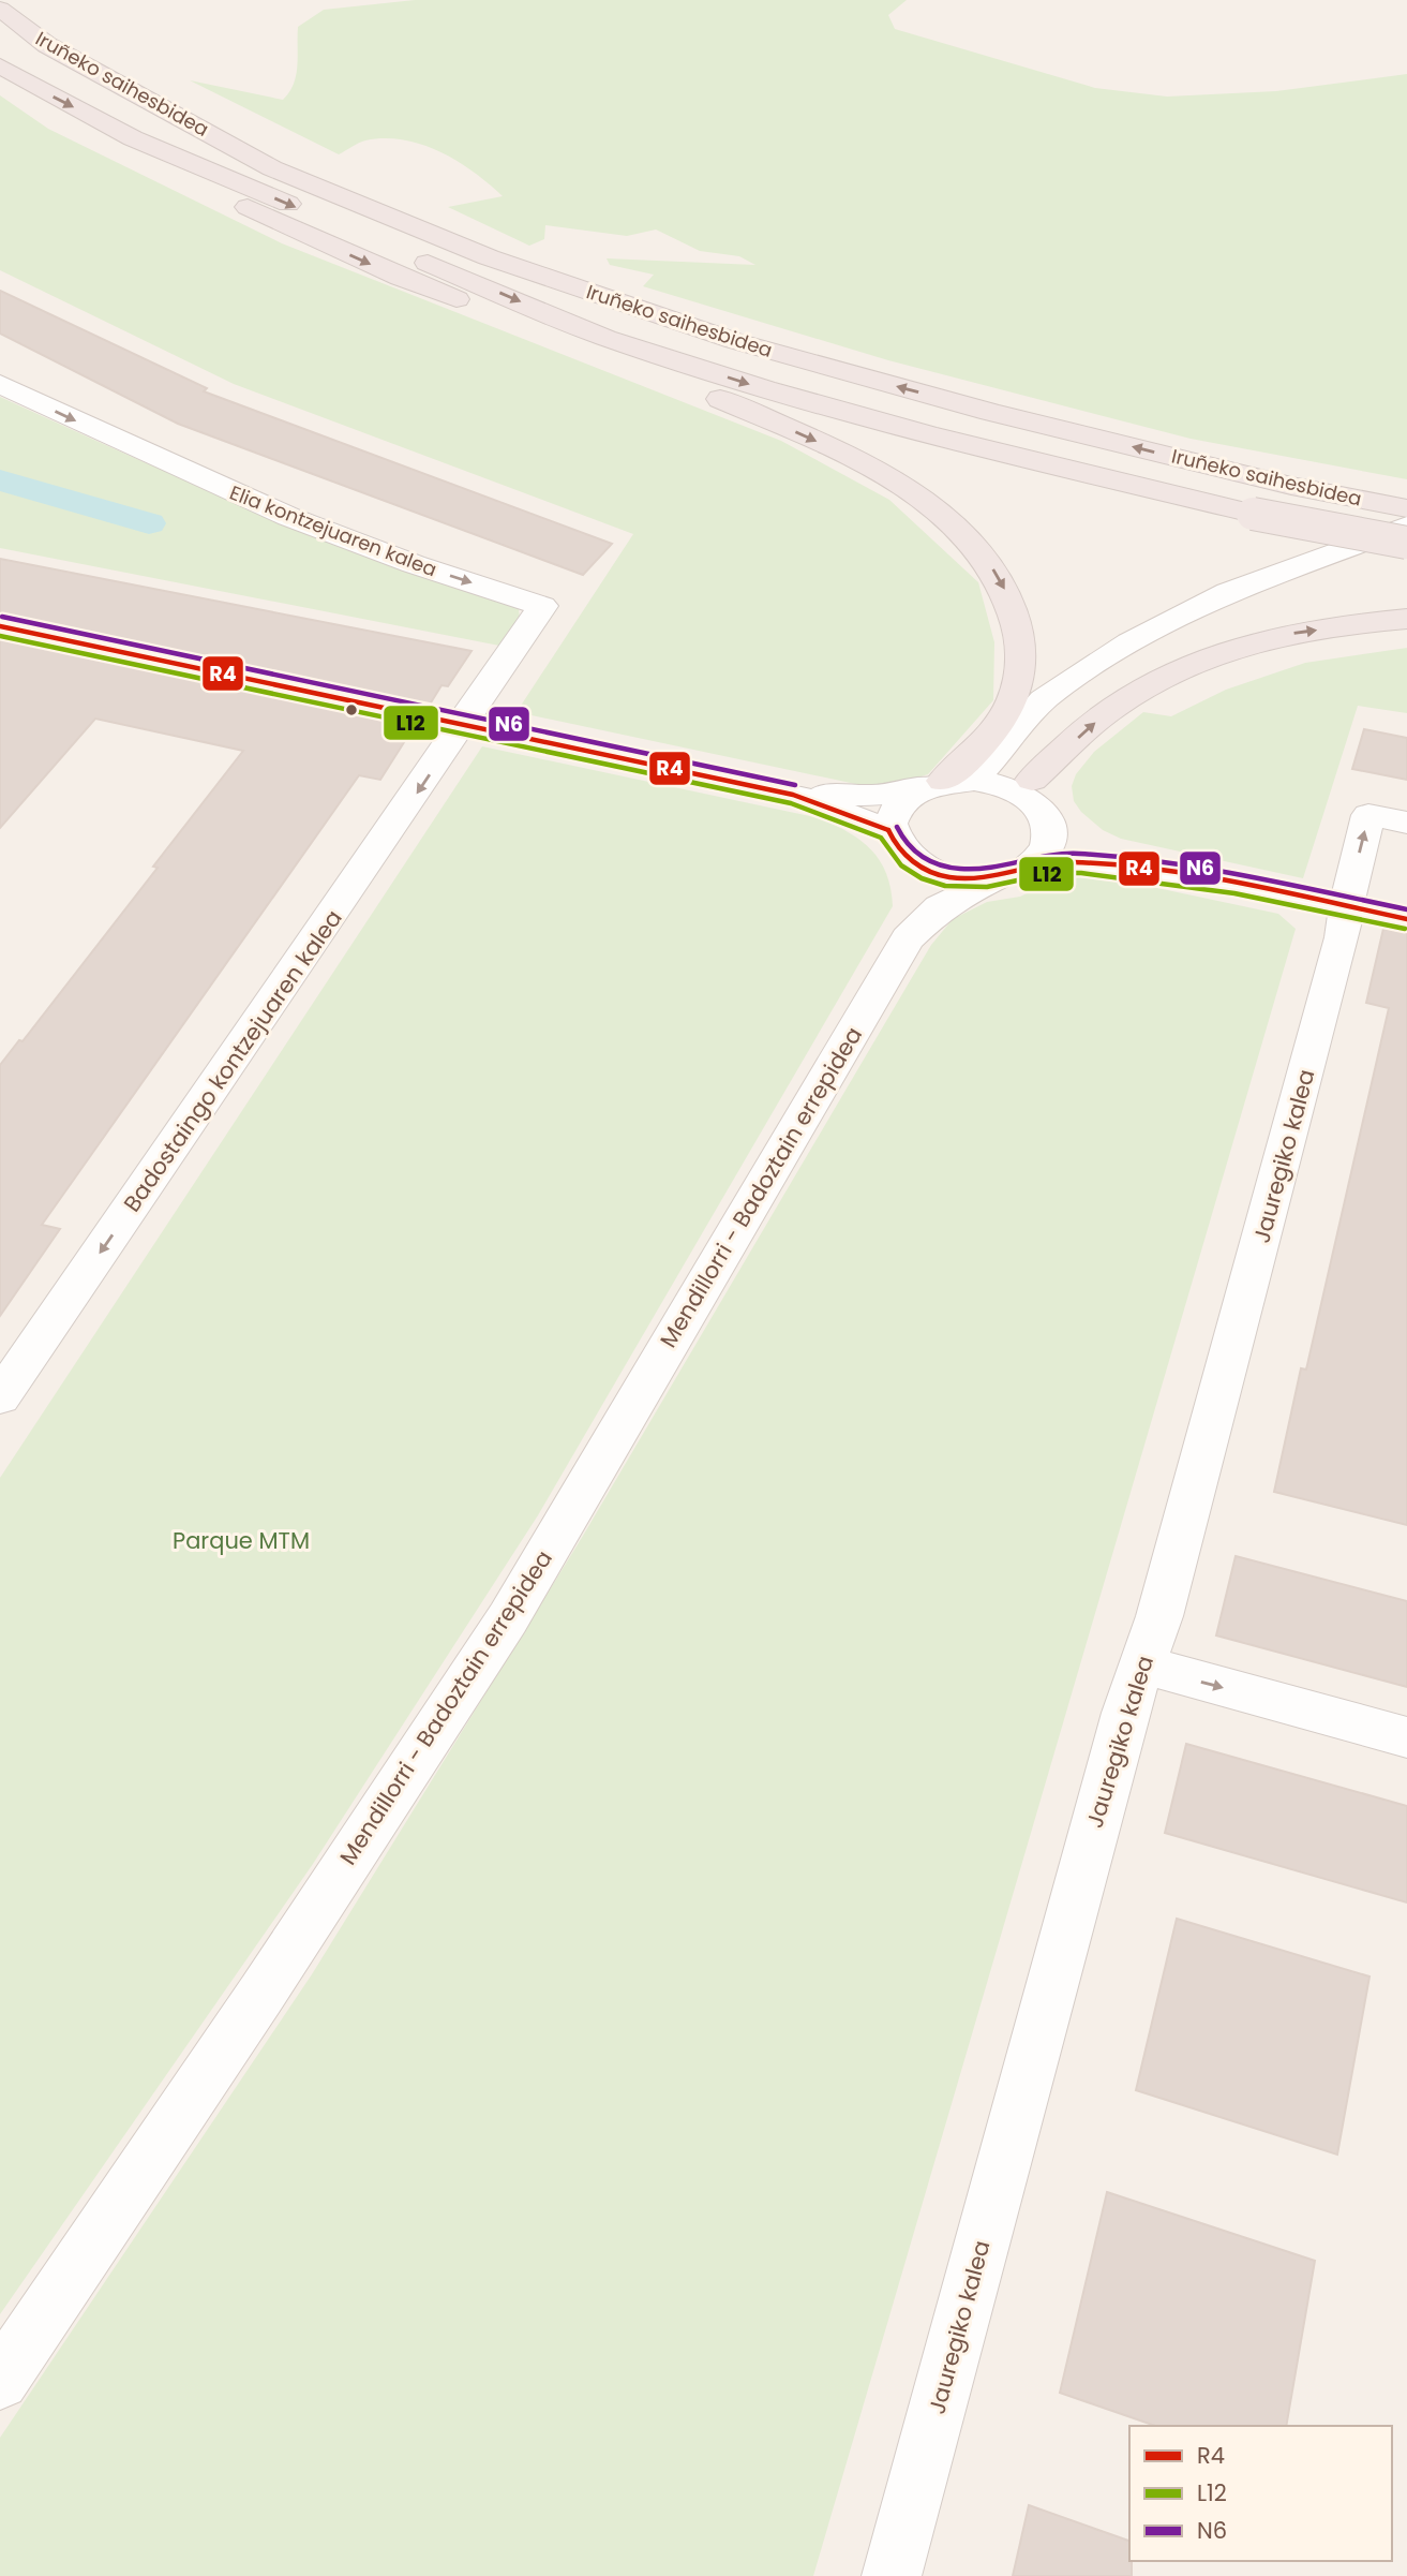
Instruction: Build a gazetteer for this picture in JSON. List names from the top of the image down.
{
  "streets": {
    "highway": ["Iruñeko saihesbidea"],
    "street": [
      "Elia kontzejuaren kalea",
      "Badostaingo kontzejuaren kalea",
      "Jauregiko kalea",
      "Mendillorri - Badoztain errepidea"
    ]
  },
  "crossings": [
    ["Elia kontzejuaren kalea", "Badostaingo kontzejuaren kalea"]
  ],
  "one_way": ["Badostaingo kontzejuaren kalea"],
  "parks": ["Parque MTM"],
  "lines": ["transit line N6", "transit line R4", "transit line L12"],
  "legend": ["R4", "L12", "N6"]
}
